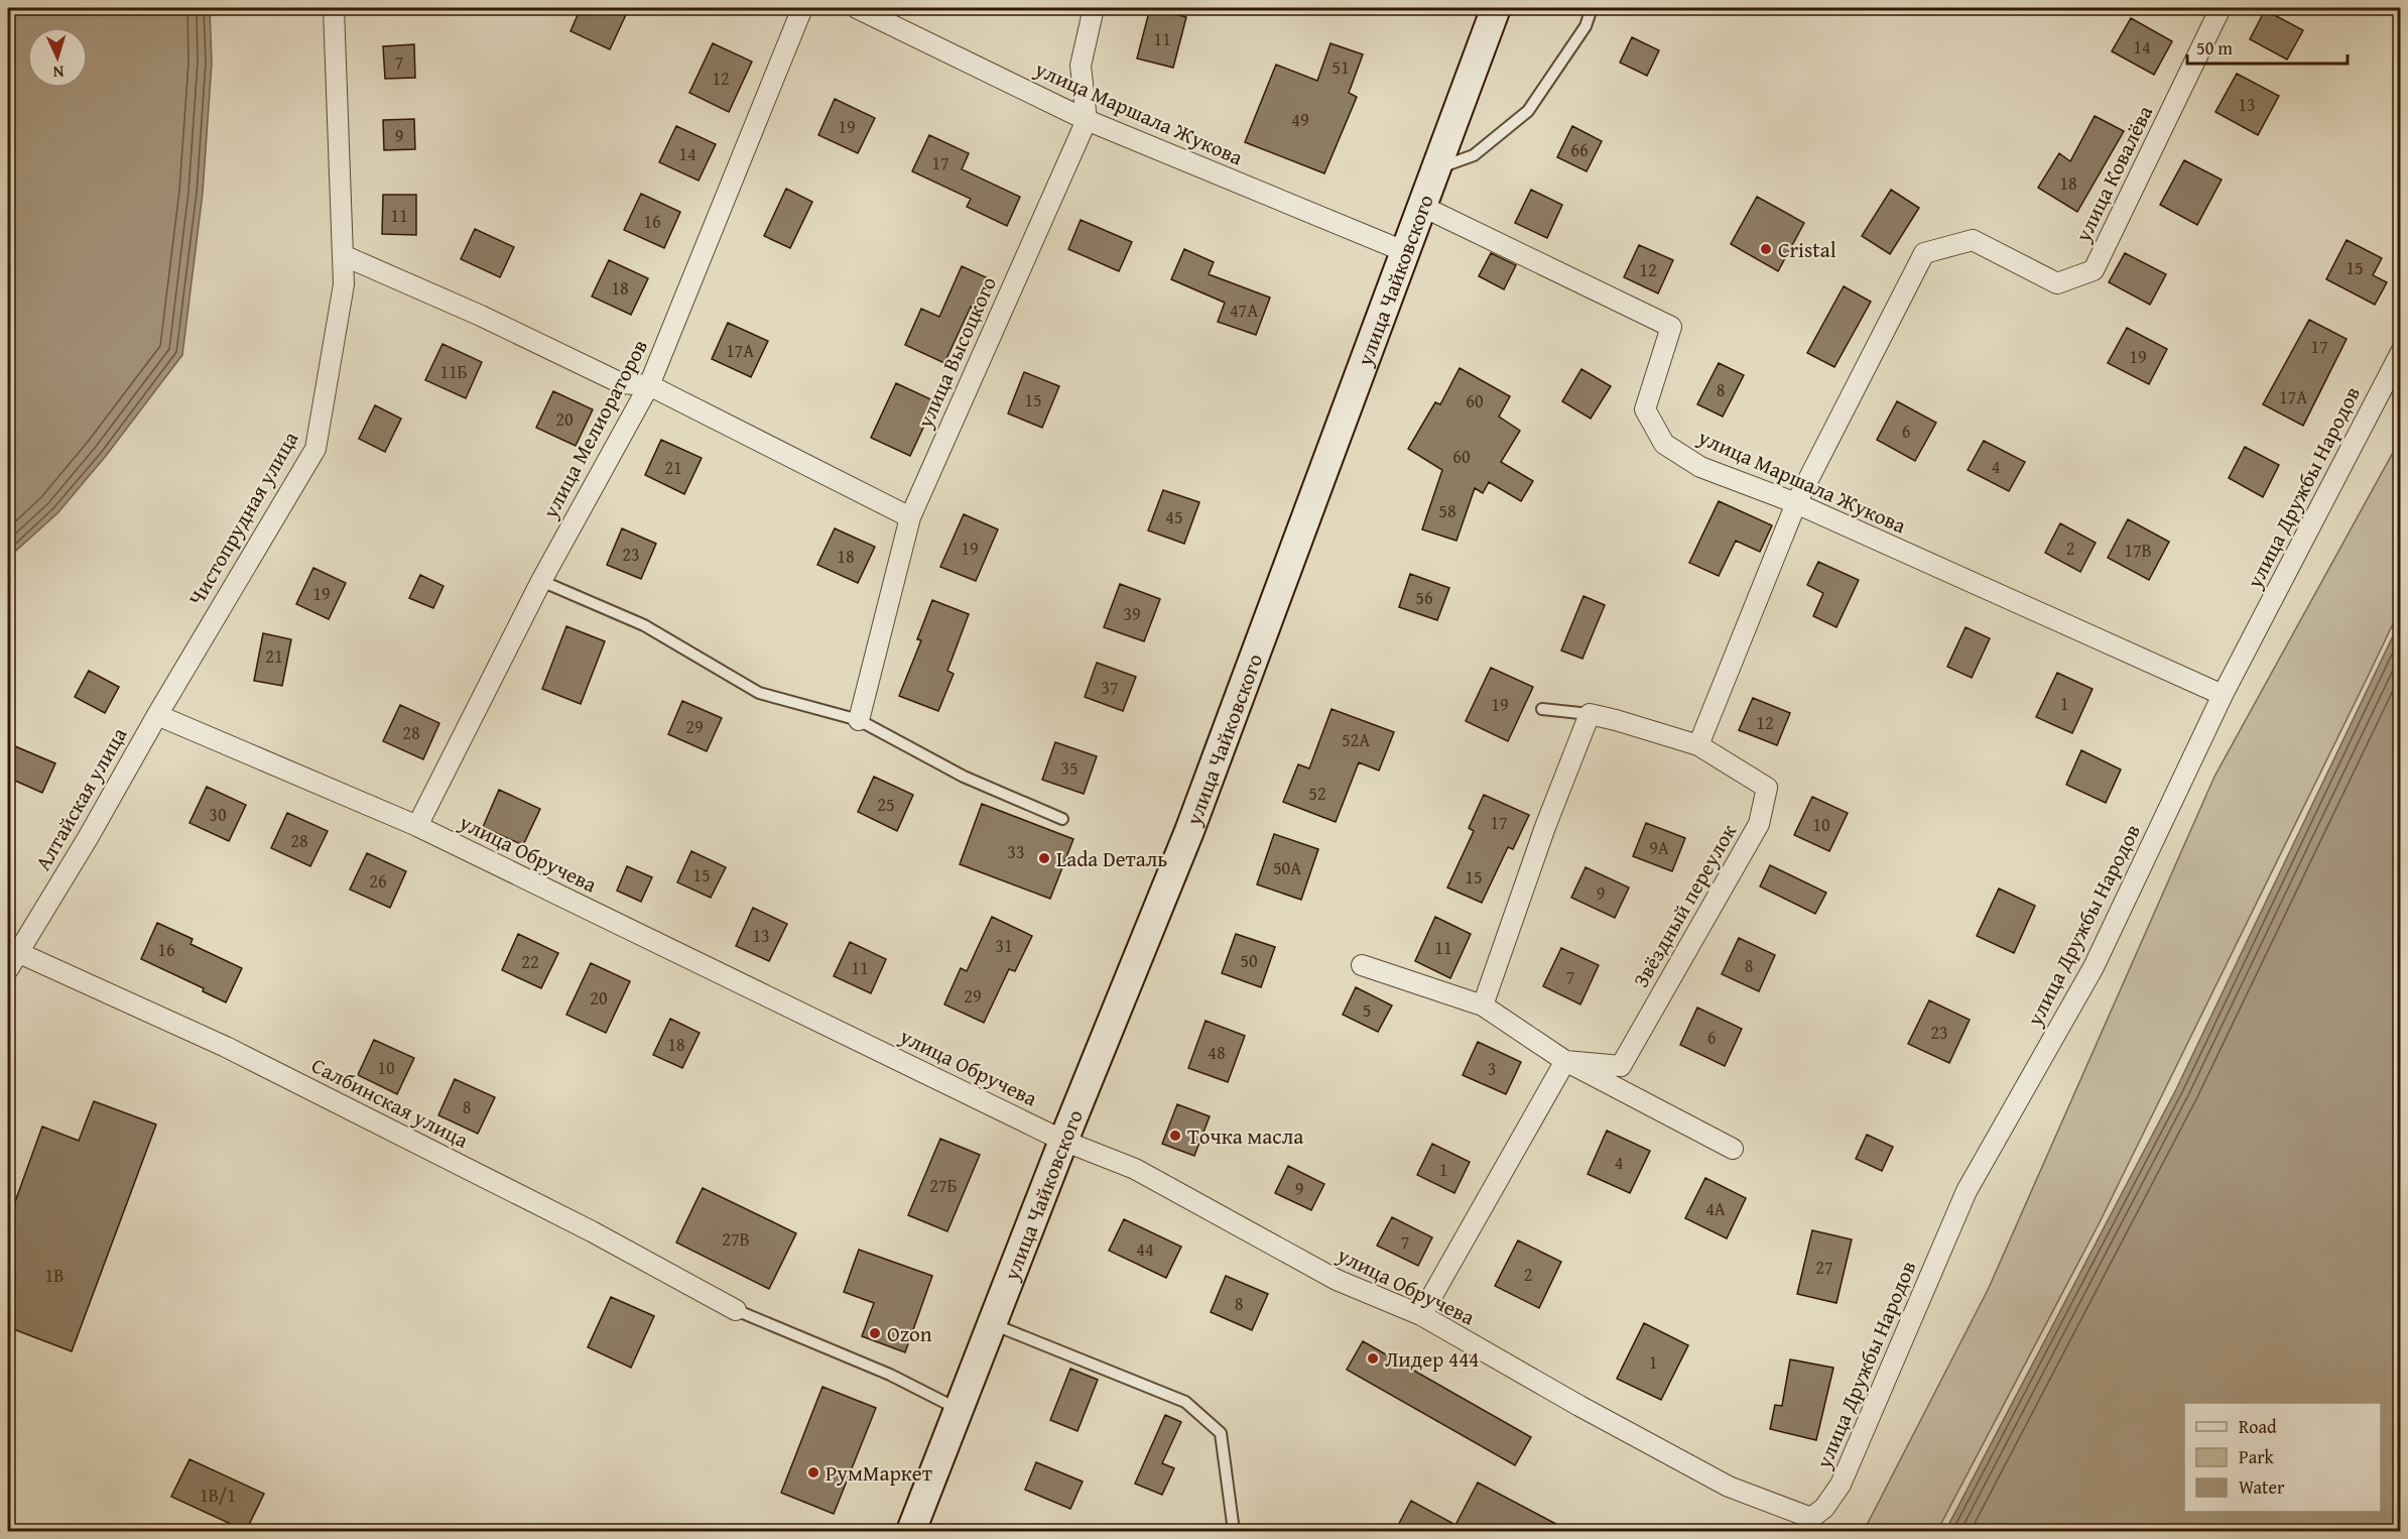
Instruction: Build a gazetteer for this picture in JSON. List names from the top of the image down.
{
  "streets": {
    "main road": ["улица Чайковского"],
    "street": [
      "улица Маршала Жукова",
      "улица Ковалёва",
      "улица Высоцкого",
      "улица Мелиораторов",
      "улица Дружбы Народов",
      "Чистопрудная улица",
      "Алтайская улица",
      "улица Обручева",
      "Звёздный переулок",
      "Салбинская улица"
    ]
  },
  "crossings": [
    ["улица Маршала Жукова", "улица Ковалёва"],
    ["улица Маршала Жукова", "улица Чайковского"],
    ["улица Маршала Жукова", "улица Высоцкого"],
    ["улица Маршала Жукова", "улица Дружбы Народов"],
    ["улица Чайковского", "улица Обручева"],
    ["улица Мелиораторов", "улица Обручева"],
    ["улица Дружбы Народов", "улица Обручева"],
    ["Чистопрудная улица", "Алтайская улица"],
    ["Чистопрудная улица", "улица Обручева"],
    ["Алтайская улица", "улица Обручева"],
    ["Алтайская улица", "Салбинская улица"]
  ],
  "places": [
    "Cristal",
    "Lada Dеталь",
    "Точка масла",
    "Ozon",
    "Лидер 444",
    "РумМаркет"
  ],
  "house_numbers": [
    "11",
    "14",
    "7",
    "51",
    "12",
    "13",
    "49",
    "19",
    "9",
    "66",
    "14",
    "17",
    "18",
    "11",
    "16",
    "15",
    "12",
    "18",
    "47А",
    "17",
    "17А",
    "19",
    "11Б",
    "8",
    "17А",
    "15",
    "60",
    "20",
    "6",
    "60",
    "4",
    "21",
    "58",
    "45",
    "19",
    "2",
    "17В",
    "23",
    "18",
    "19",
    "56",
    "39",
    "21",
    "37",
    "1",
    "19",
    "12",
    "29",
    "28",
    "52А",
    "35",
    "52",
    "25",
    "30",
    "17",
    "10",
    "28",
    "9А",
    "33",
    "50А",
    "15",
    "15",
    "26",
    "9",
    "13",
    "31",
    "11",
    "16",
    "50",
    "22",
    "8",
    "11",
    "7",
    "29",
    "20",
    "5",
    "23",
    "6",
    "18",
    "48",
    "10",
    "3",
    "8",
    "4",
    "1",
    "27Б",
    "9",
    "4А",
    "27В",
    "7",
    "44",
    "27",
    "2",
    "1В",
    "8",
    "1",
    "1В/1"
  ],
  "legend": ["Road", "Park", "Water"],
  "scale_bar": "50 m",
  "north": "bottom"
}
